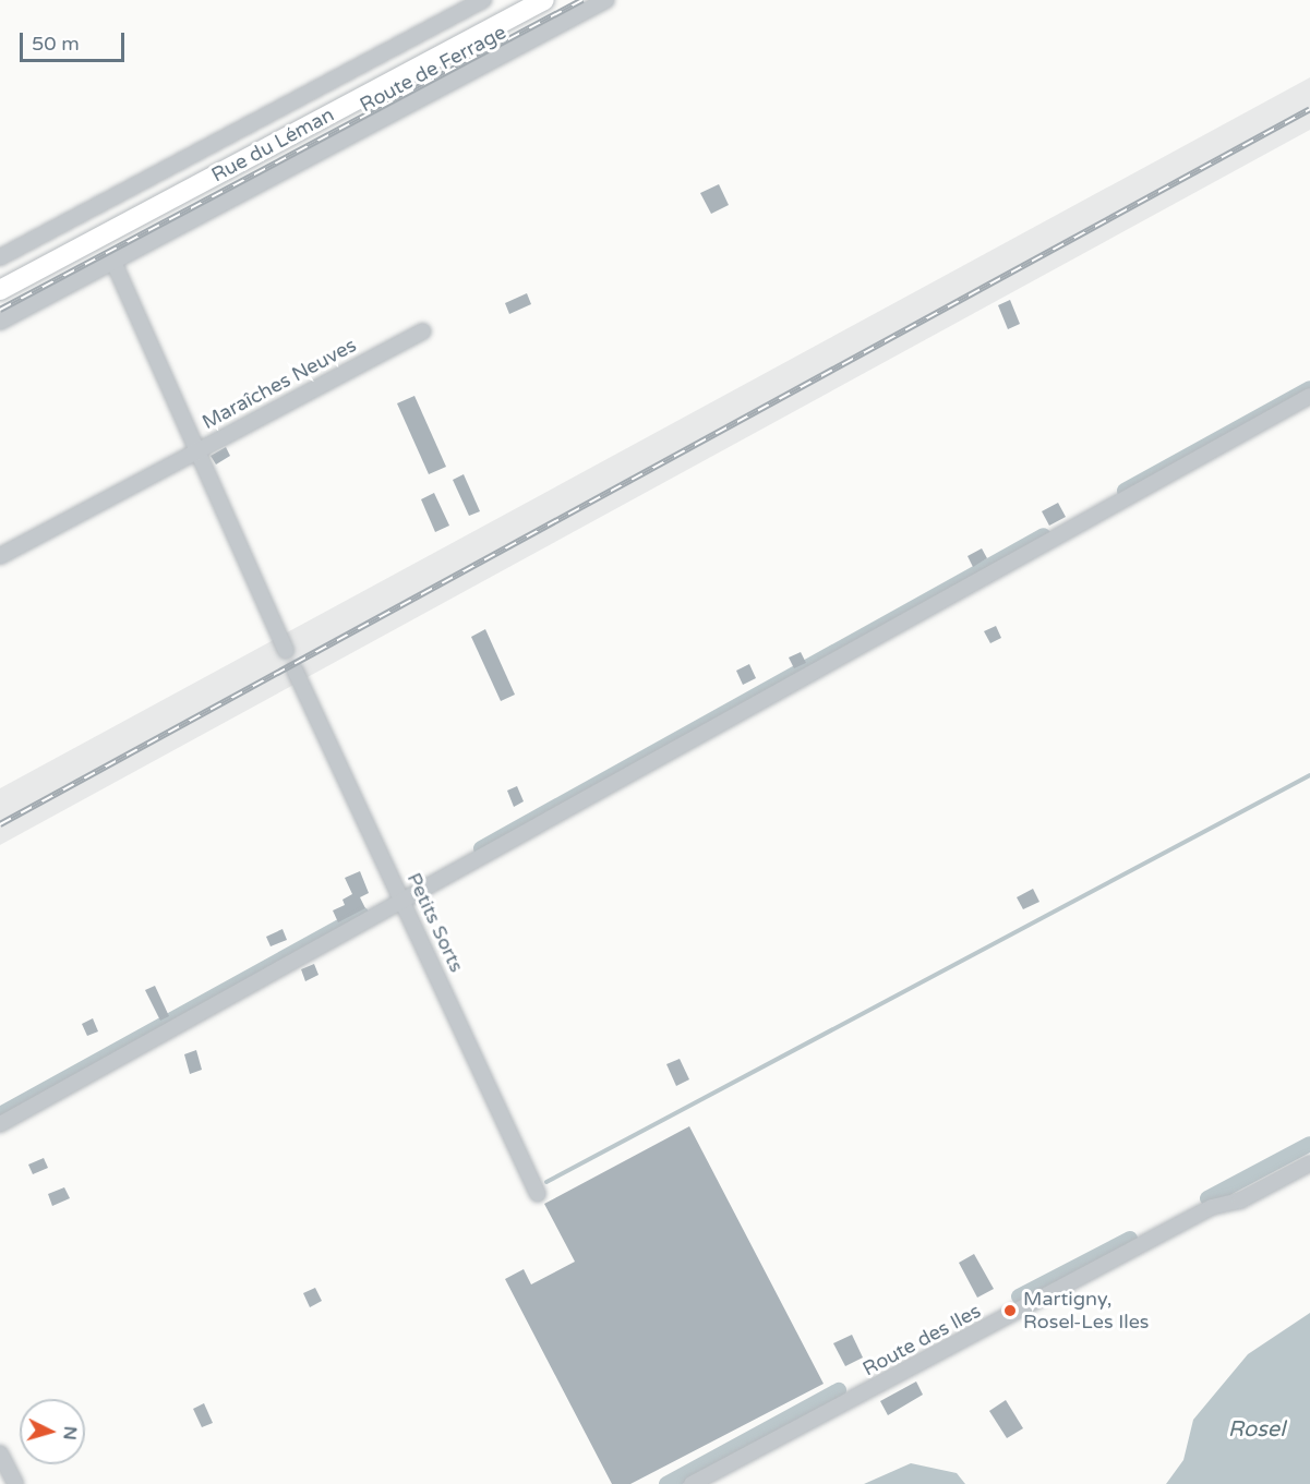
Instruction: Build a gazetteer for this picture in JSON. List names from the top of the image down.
{
  "streets": {
    "main road": ["Rue du Léman"],
    "street": [
      "Route de Ferrage",
      "Maraîches Neuves",
      "Petits Sorts",
      "Route des Iles"
    ]
  },
  "crossings": [
    ["Route de Ferrage", "Maraîches Neuves"]
  ],
  "water": ["Rosel"],
  "places": ["Martigny, Rosel-Les Iles"],
  "scale_bar": "50 m",
  "north": "right"
}
